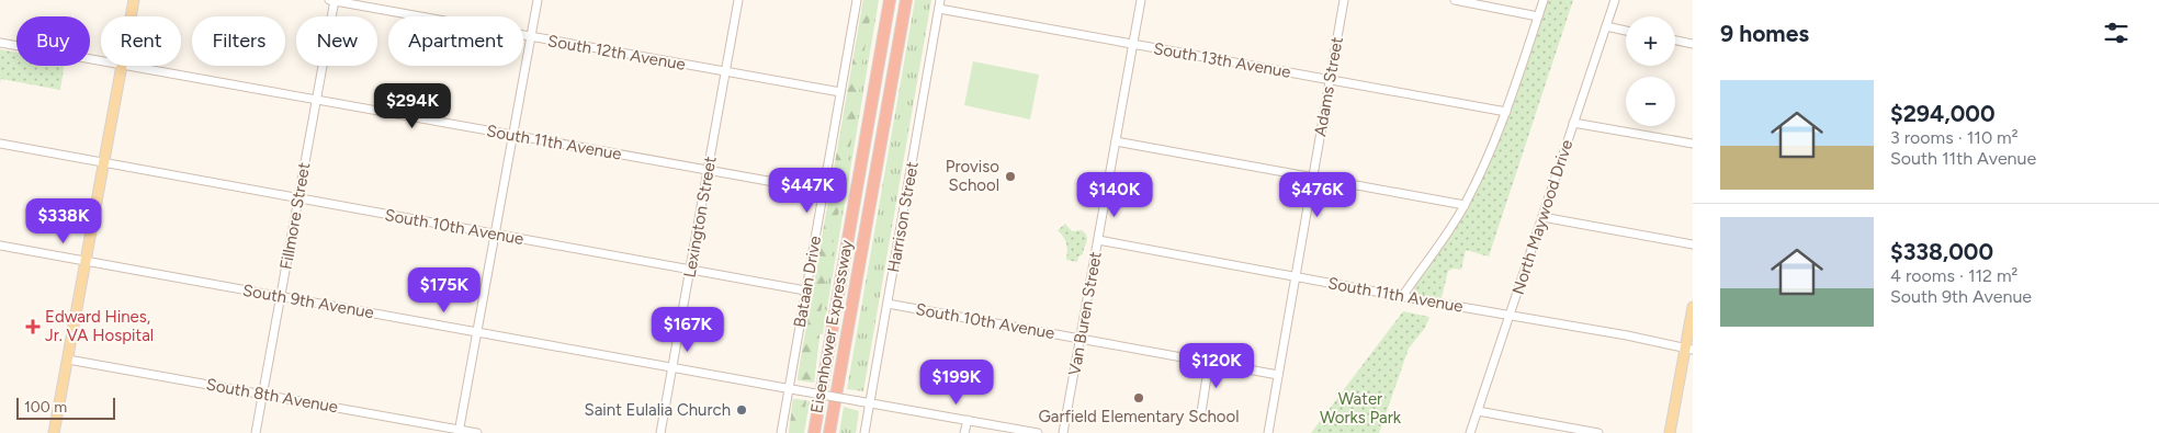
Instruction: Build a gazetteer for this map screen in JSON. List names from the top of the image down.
{
  "streets": {
    "highway": ["Eisenhower Expressway"],
    "street": [
      "South 12th Avenue",
      "South 13th Avenue",
      "Adams Street",
      "South 11th Avenue",
      "Fillmore Street",
      "Lexington Street",
      "Harrison Street",
      "North Maywood Drive",
      "South 10th Avenue",
      "Bataan Drive",
      "South 9th Avenue",
      "Van Buren Street",
      "South 8th Avenue"
    ]
  },
  "crossings": [
    ["South 12th Avenue", "Fillmore Street"],
    ["South 12th Avenue", "Lexington Street"],
    ["South 12th Avenue", "Bataan Drive"],
    ["South 13th Avenue", "Adams Street"],
    ["South 13th Avenue", "Harrison Street"],
    ["South 13th Avenue", "Van Buren Street"],
    ["Adams Street", "South 11th Avenue"],
    ["Adams Street", "South 10th Avenue"],
    ["South 11th Avenue", "Fillmore Street"],
    ["South 11th Avenue", "Lexington Street"],
    ["South 11th Avenue", "North Maywood Drive"],
    ["South 11th Avenue", "Bataan Drive"],
    ["South 11th Avenue", "Van Buren Street"],
    ["Fillmore Street", "South 10th Avenue"],
    ["Fillmore Street", "South 9th Avenue"],
    ["Fillmore Street", "South 8th Avenue"],
    ["Lexington Street", "South 10th Avenue"],
    ["Lexington Street", "South 9th Avenue"],
    ["Harrison Street", "South 10th Avenue"],
    ["Harrison Street", "South 9th Avenue"],
    ["South 10th Avenue", "Bataan Drive"],
    ["South 10th Avenue", "Van Buren Street"],
    ["Bataan Drive", "South 9th Avenue"]
  ],
  "parks": ["Water Works Park"],
  "places": {
    "other": ["Proviso School", "Garfield Elementary School", "Saint Eulalia Church"],
    "health": ["Edward Hines, Jr. VA Hospital"]
  },
  "scale_bar": "100 m",
  "page": {
    "heading": "9 homes",
    "map_buttons": ["+", "−"],
    "chip": [
      "Buy",
      "Rent",
      "Filters",
      "New",
      "Apartment"
    ],
    "list": [
      {
        "name": "$294,000",
        "note": "3 rooms · 110 m² · South 11th Avenue"
      },
      {
        "name": "$338,000",
        "note": "4 rooms · 112 m² · South 9th Avenue"
      }
    ],
    "price": [
      "$294K",
      "$447K",
      "$140K",
      "$476K",
      "$338K",
      "$175K",
      "$167K",
      "$120K",
      "$199K"
    ],
    "scale": "100 m"
  }
}
